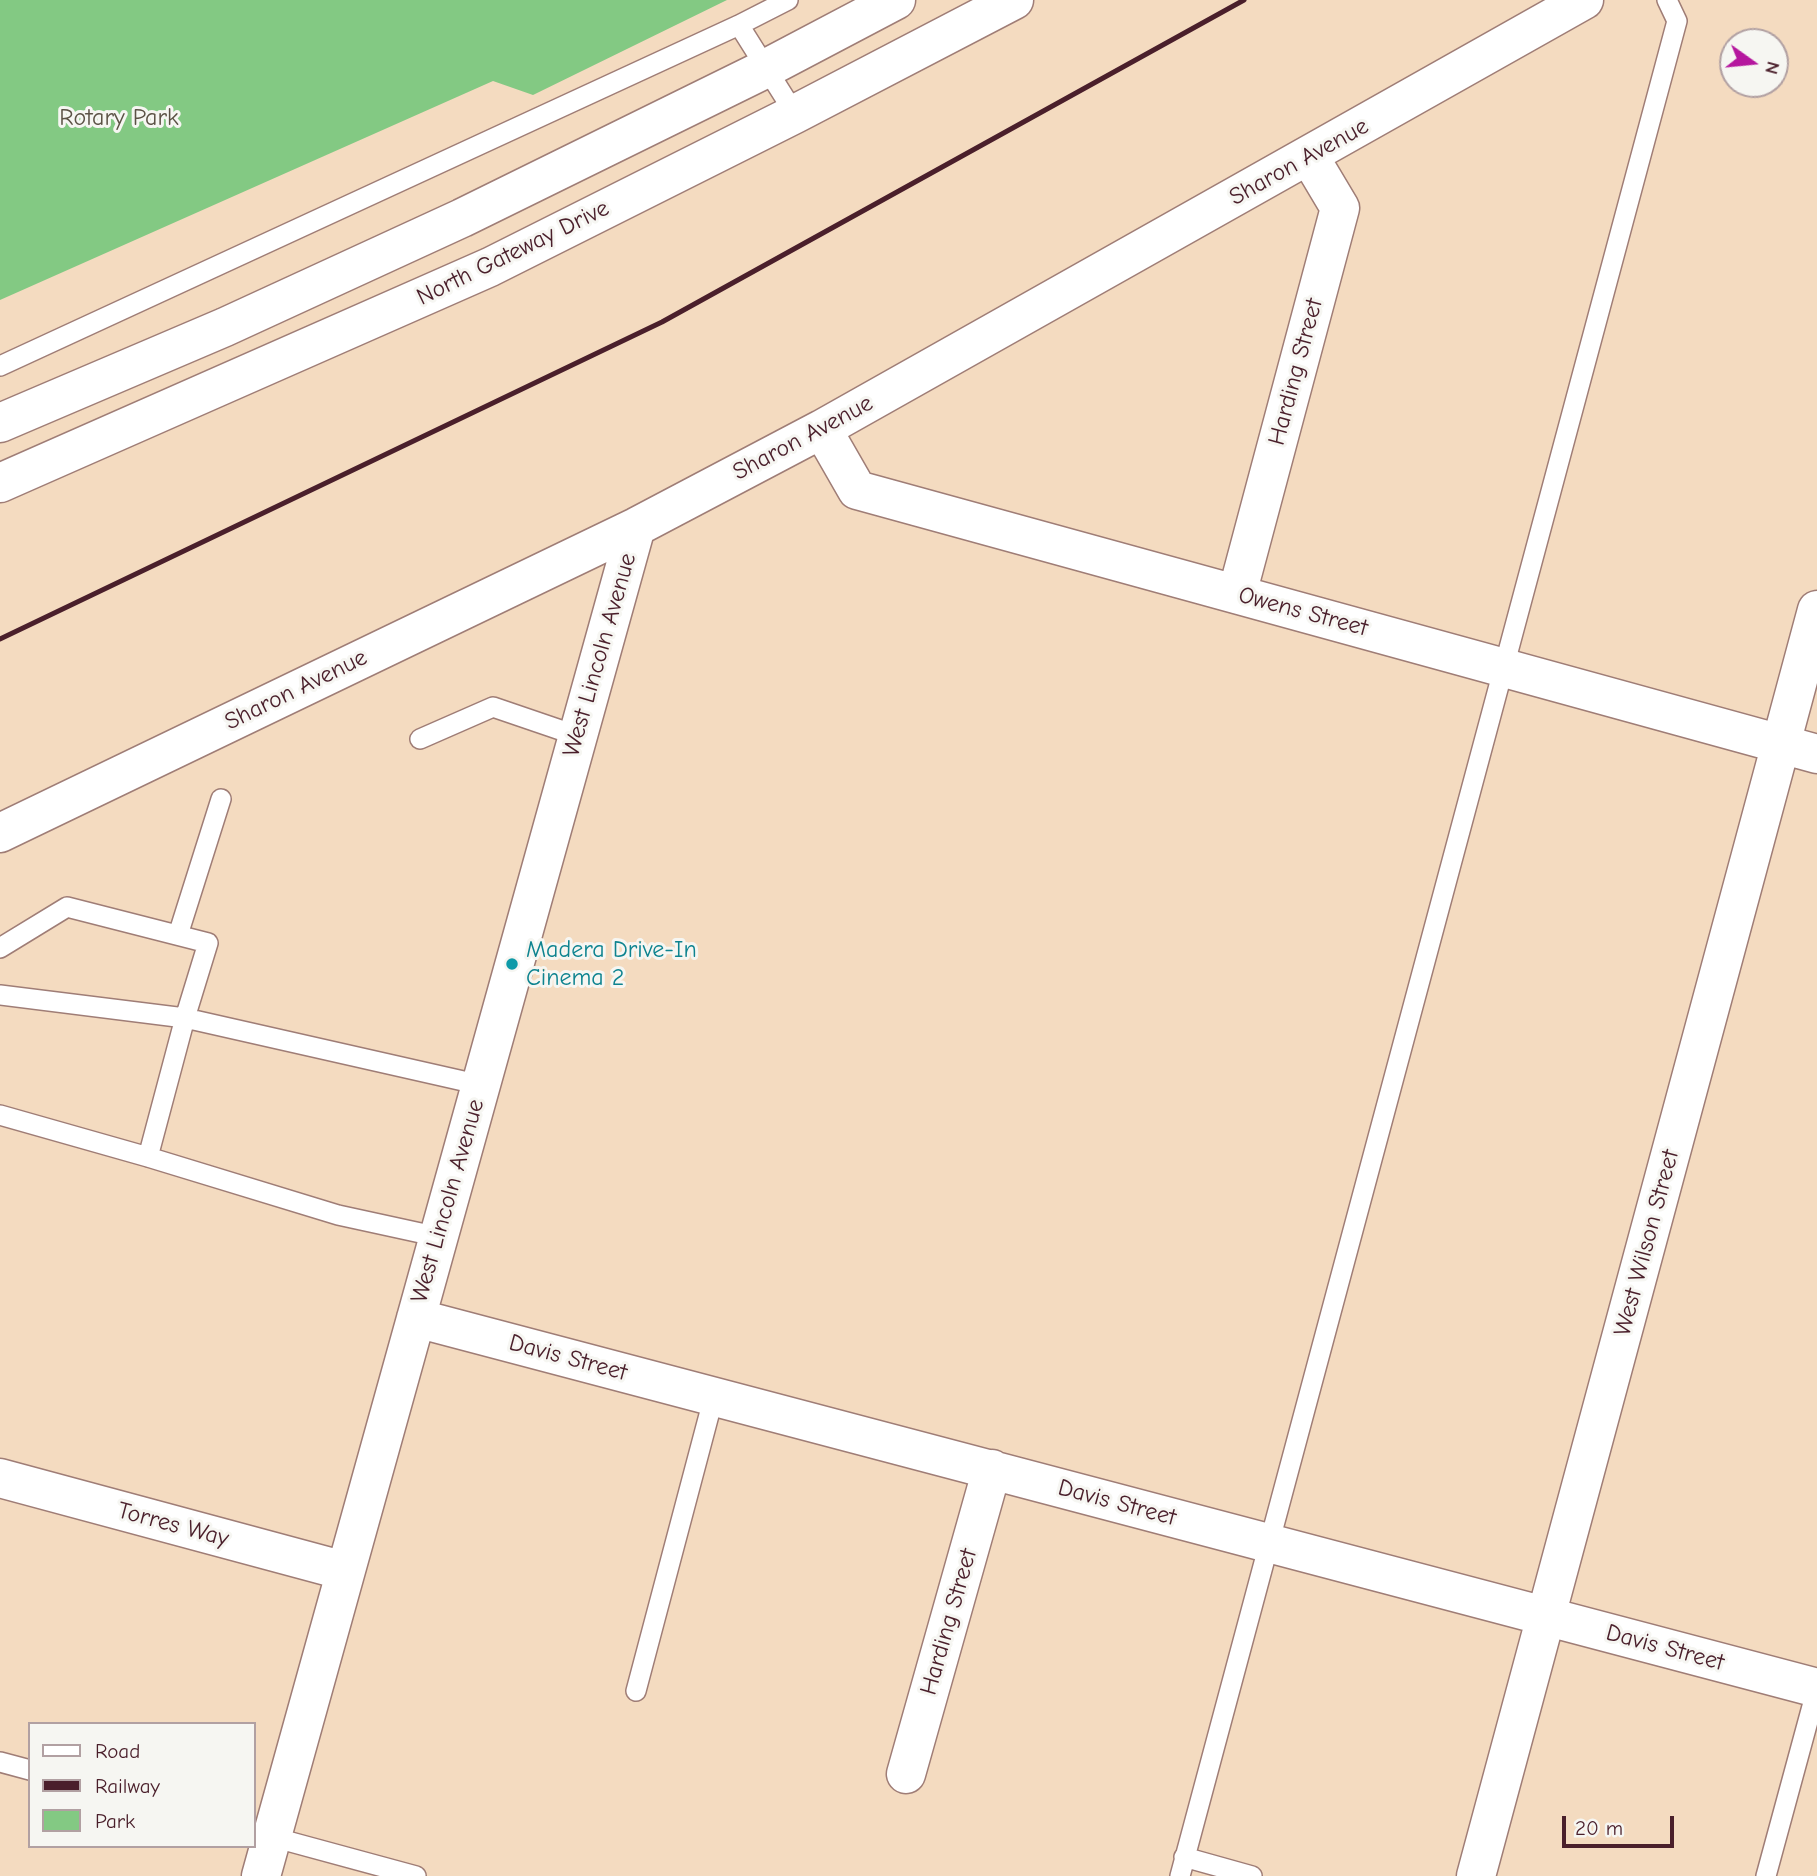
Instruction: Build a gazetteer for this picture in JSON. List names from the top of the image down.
{
  "streets": {
    "street": [
      "Sharon Avenue",
      "North Gateway Drive",
      "Harding Street",
      "Owens Street",
      "West Lincoln Avenue",
      "West Wilson Street",
      "Davis Street",
      "Torres Way"
    ]
  },
  "crossings": [
    ["Sharon Avenue", "Harding Street"],
    ["Sharon Avenue", "Owens Street"],
    ["Sharon Avenue", "West Lincoln Avenue"],
    ["Harding Street", "Owens Street"],
    ["Harding Street", "Davis Street"],
    ["Owens Street", "West Wilson Street"],
    ["West Lincoln Avenue", "Davis Street"],
    ["West Lincoln Avenue", "Torres Way"],
    ["West Wilson Street", "Davis Street"]
  ],
  "parks": ["Rotary Park"],
  "places": ["Madera Drive-In Cinema 2"],
  "legend": ["Road", "Railway", "Park"],
  "scale_bar": "20 m",
  "north": "right"
}
